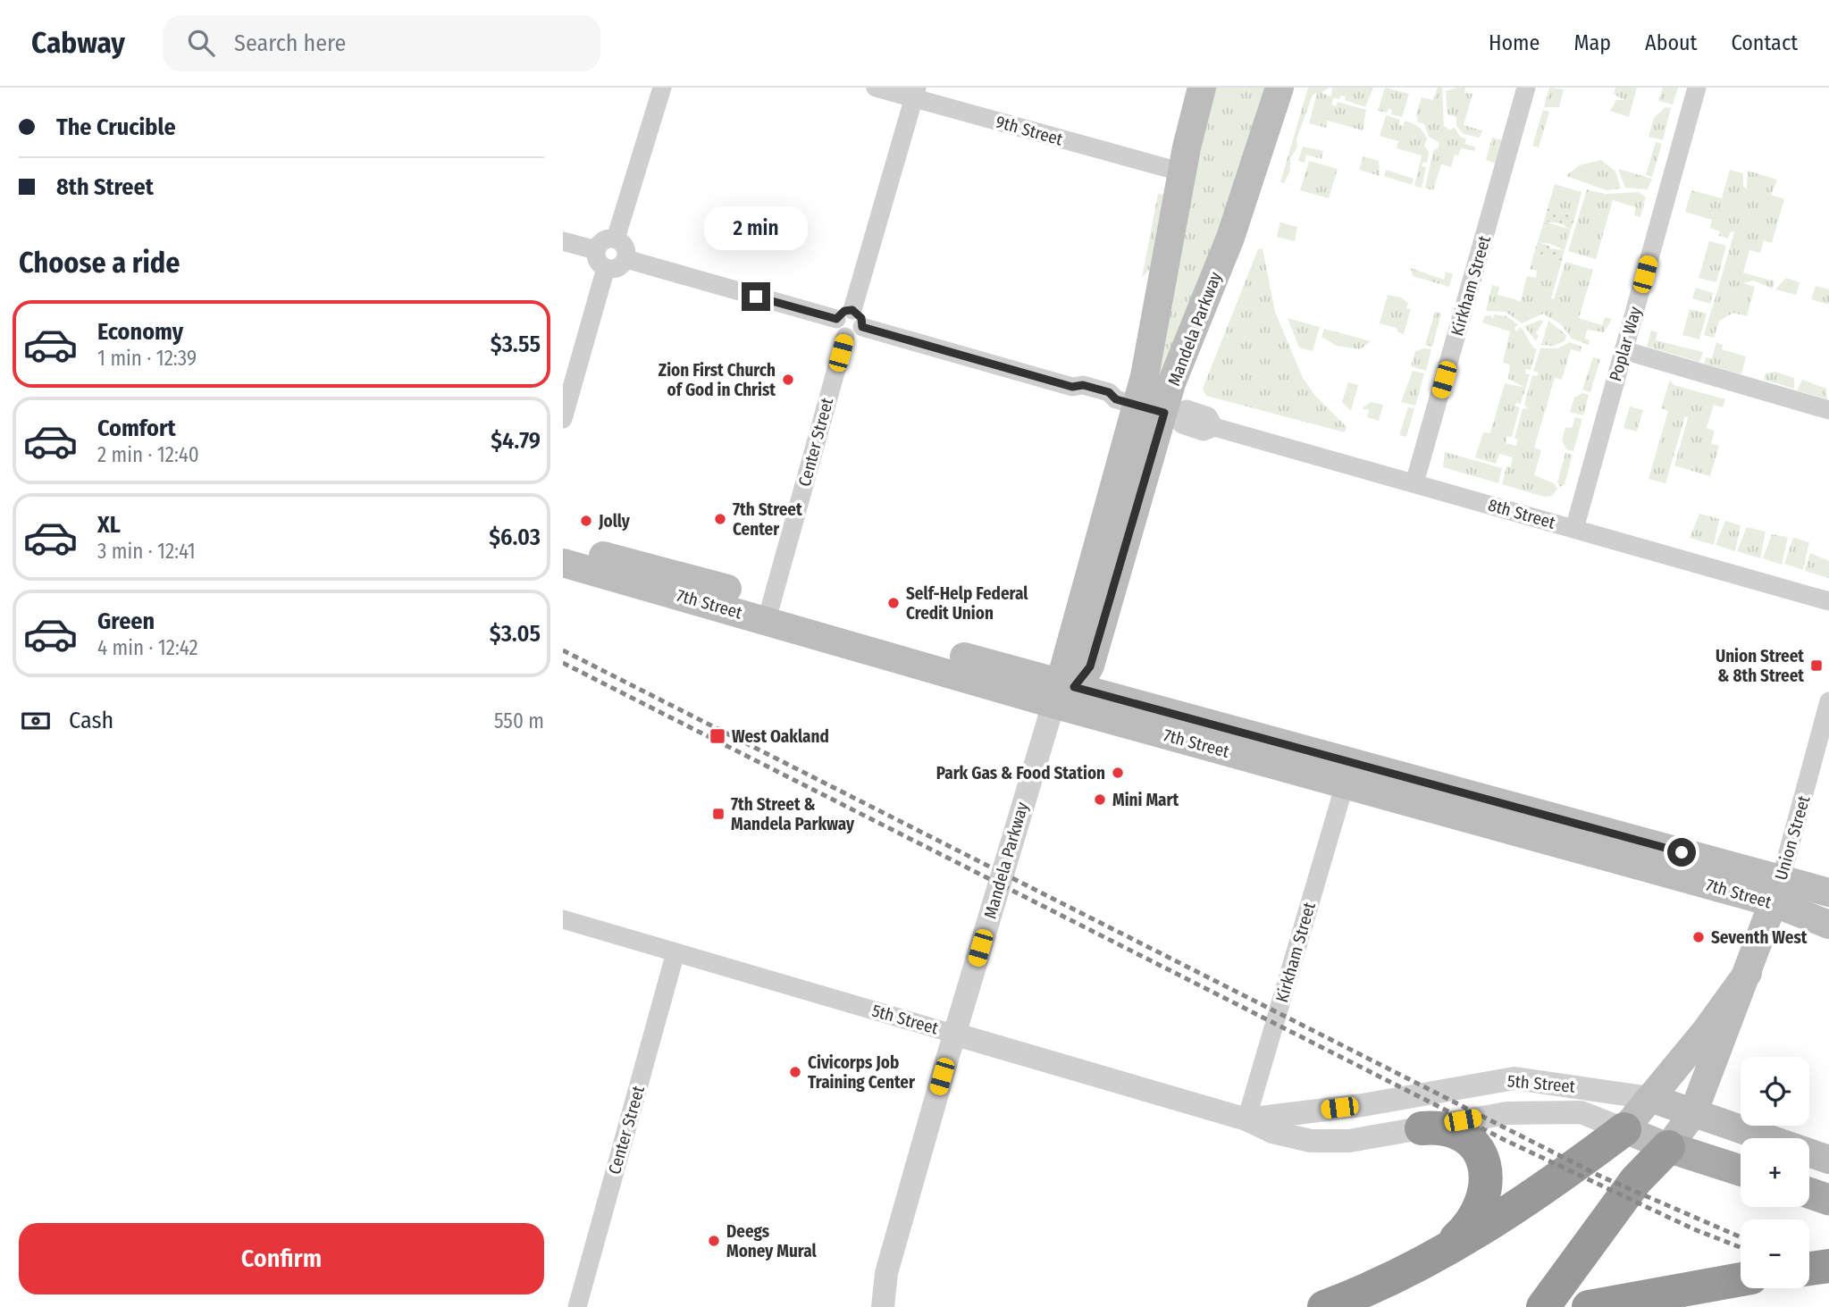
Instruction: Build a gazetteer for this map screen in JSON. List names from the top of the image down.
{
  "streets": {
    "main road": [
      "Mandela Parkway",
      "7th Street",
      "Union Street",
      "5th Street"
    ],
    "street": [
      "9th Street",
      "Kirkham Street",
      "Poplar Way",
      "Center Street",
      "8th Street"
    ]
  },
  "crossings": [
    ["9th Street", "Mandela Parkway"],
    ["Kirkham Street", "8th Street"],
    ["Kirkham Street", "7th Street"],
    ["Kirkham Street", "5th Street"],
    ["Mandela Parkway", "8th Street"],
    ["Mandela Parkway", "7th Street"],
    ["Mandela Parkway", "5th Street"],
    ["Poplar Way", "8th Street"],
    ["Center Street", "8th Street"],
    ["Center Street", "7th Street"],
    ["Center Street", "5th Street"],
    ["7th Street", "Union Street"],
    ["Union Street", "5th Street"]
  ],
  "places": {
    "other": [
      "Zion First Church of God in Christ",
      "7th Street Center",
      "Jolly",
      "Self-Help Federal Credit Union",
      "Park Gas & Food Station",
      "Mini Mart",
      "Seventh West",
      "Civicorps Job Training Center",
      "Deegs Money Mural"
    ],
    "transit": ["Union Street & 8th Street", "West Oakland", "7th Street & Mandela Parkway"]
  },
  "page": {
    "header": "Cabway",
    "search": "Search here",
    "nav": [
      "Home",
      "Map",
      "About",
      "Contact"
    ],
    "banner": ["The Crucible", "8th Street"],
    "bubble": "2 min",
    "heading": "Choose a ride",
    "list": [
      {
        "name": "Economy",
        "note": "1 min · 12:39",
        "value": "$3.55"
      },
      {
        "name": "Comfort",
        "note": "2 min · 12:40",
        "value": "$4.79"
      },
      {
        "name": "XL",
        "note": "3 min · 12:41",
        "value": "$6.03"
      },
      {
        "name": "Green",
        "note": "4 min · 12:42",
        "value": "$3.05"
      }
    ],
    "pay": ["Cash", "550 m"],
    "map_buttons": ["+", "−"],
    "buttons": "Confirm"
  }
}
